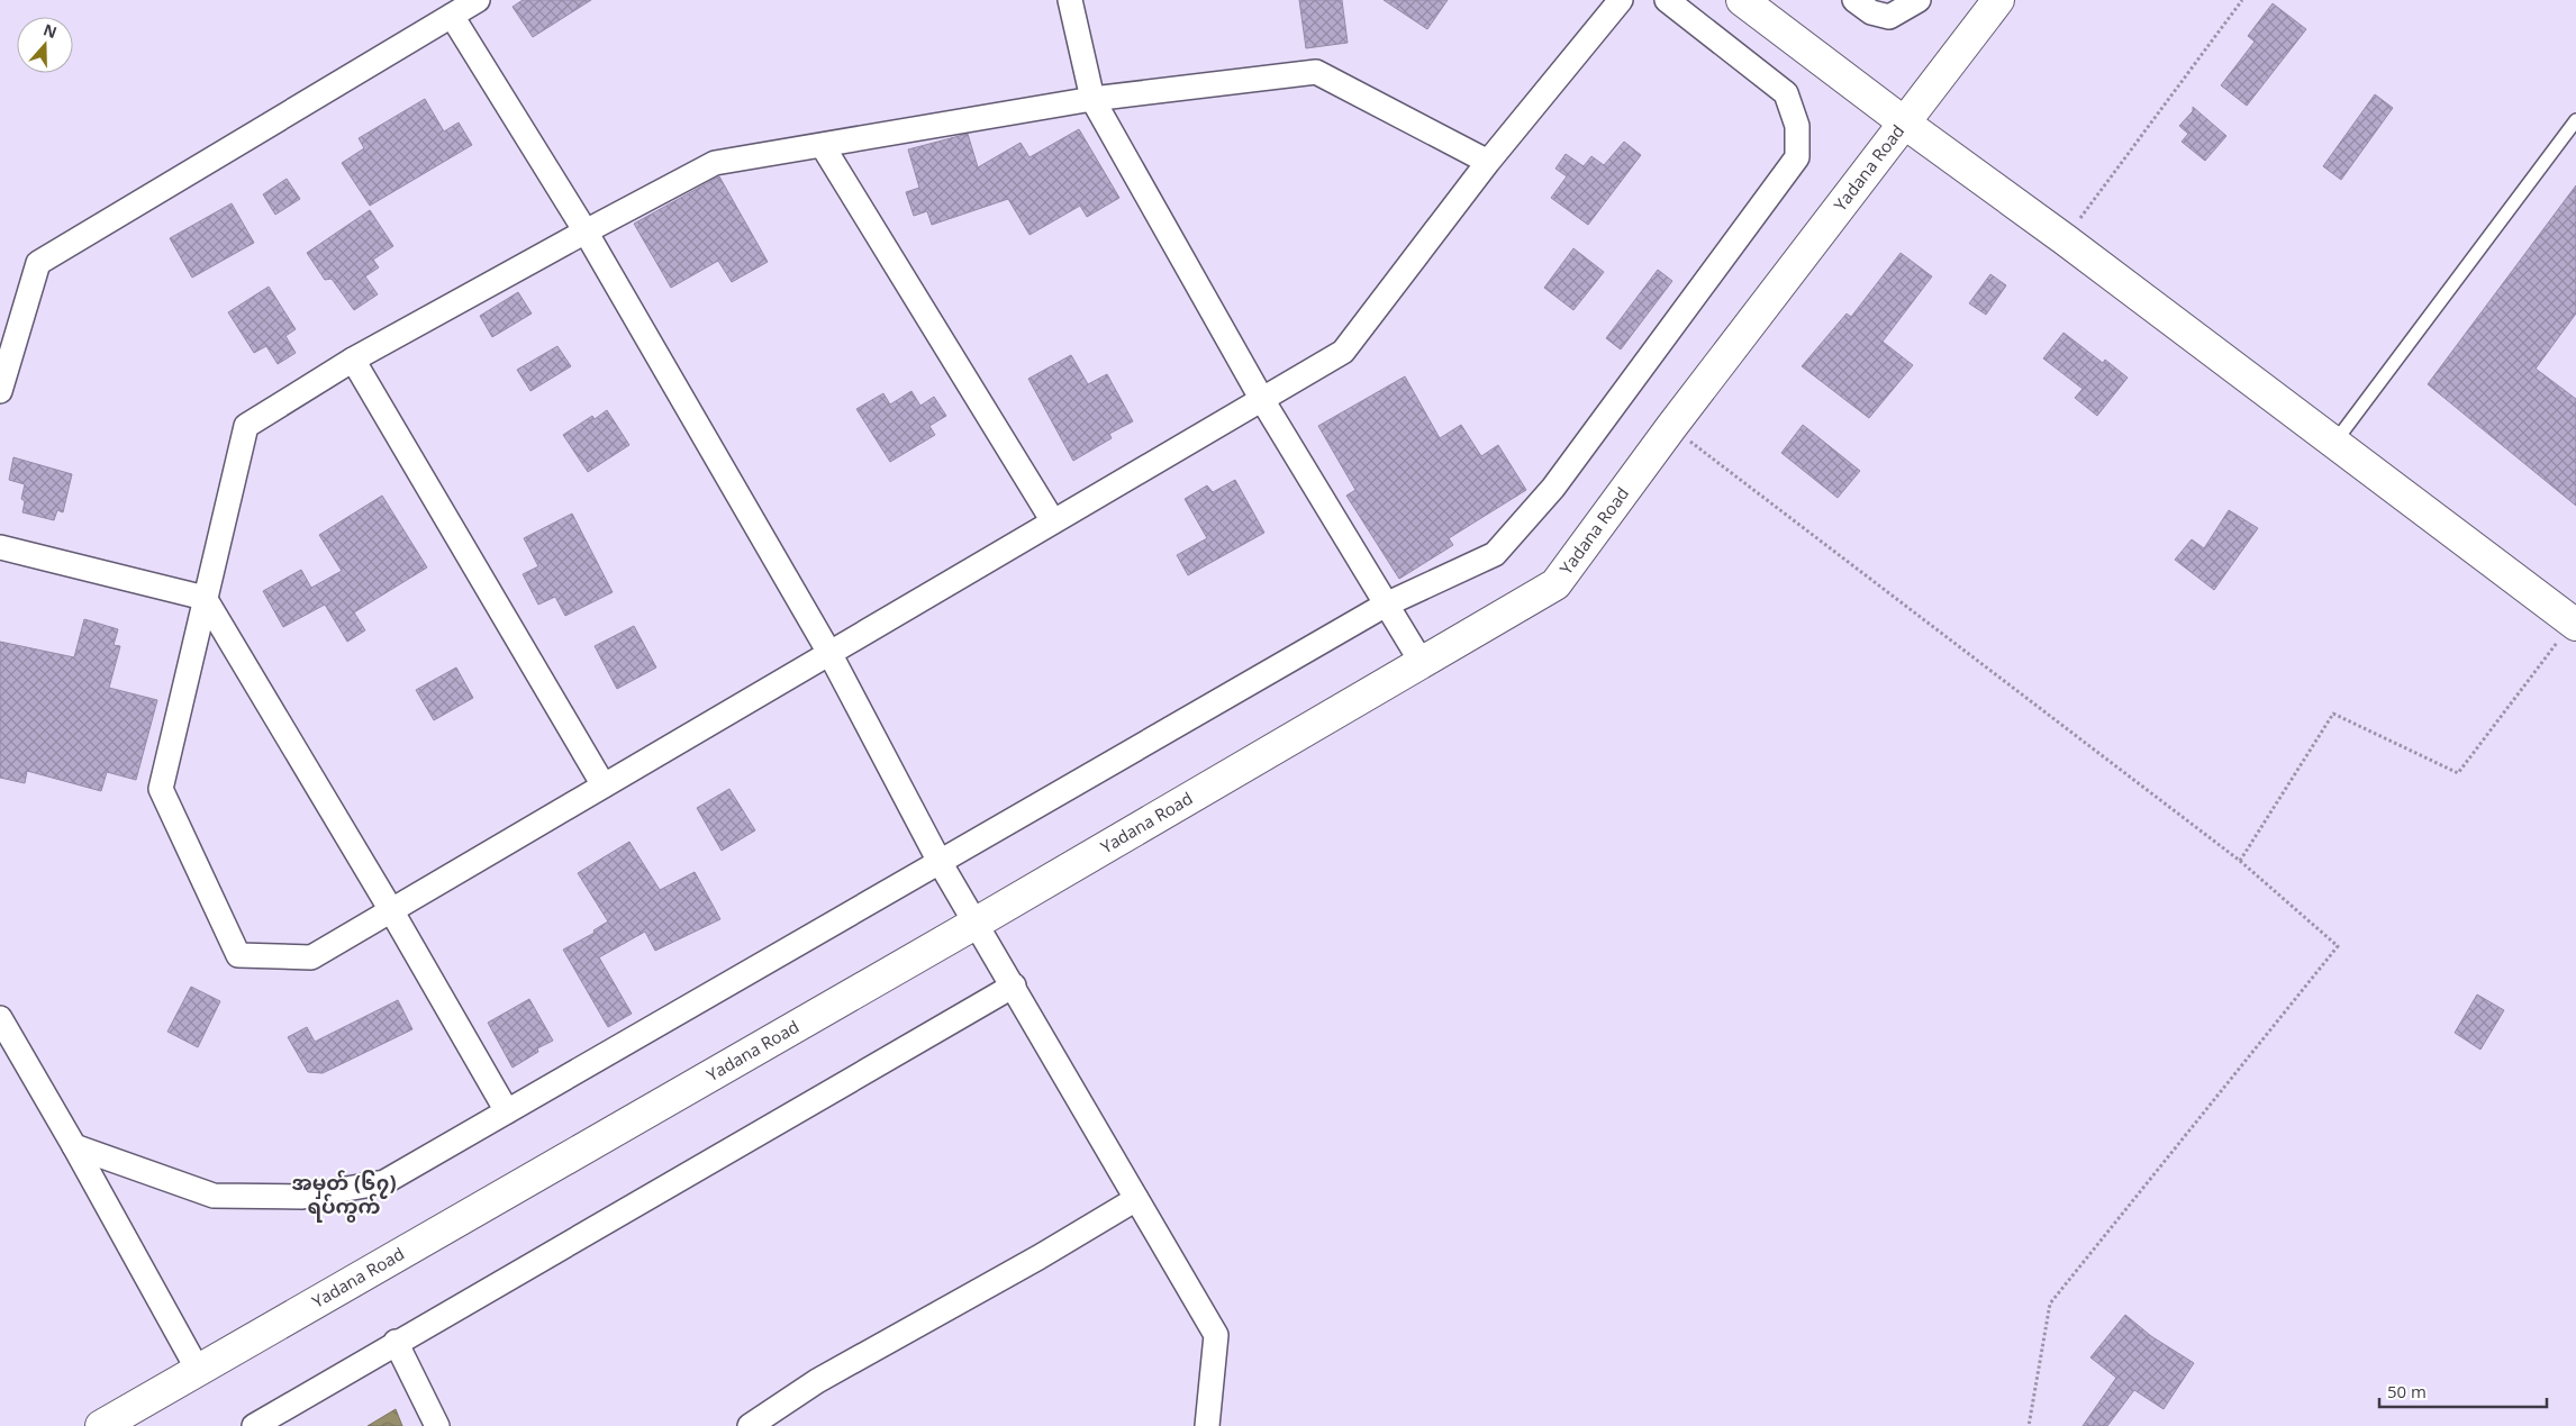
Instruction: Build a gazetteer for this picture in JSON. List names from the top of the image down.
{
  "streets": {
    "main road": ["Yadana Road"]
  },
  "districts": ["အမှတ် (၆၇) ရပ်ကွက်"],
  "scale_bar": "50 m",
  "north": "top"
}
